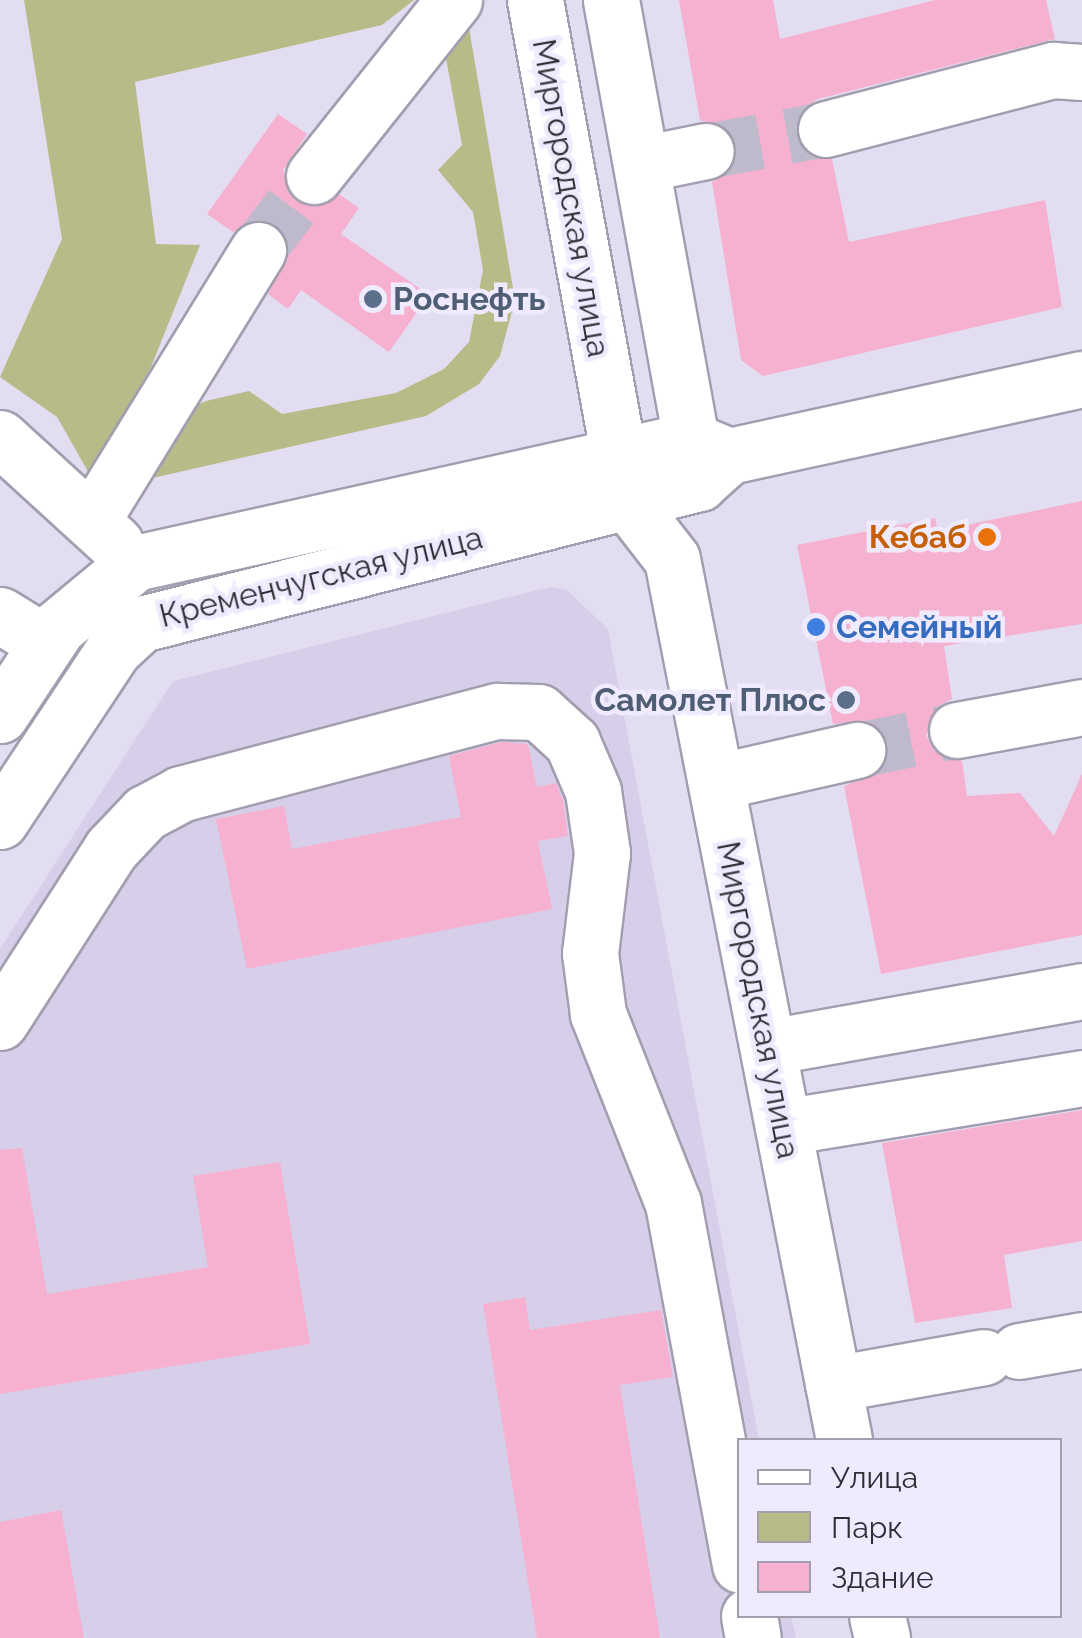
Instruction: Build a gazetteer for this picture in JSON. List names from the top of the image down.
{
  "streets": {
    "street": ["Миргородская улица", "Кременчугская улица"]
  },
  "crossings": [
    ["Миргородская улица", "Кременчугская улица"]
  ],
  "places": [
    "Роснефть",
    "Кебаб",
    "Семейный",
    "Самолет Плюс"
  ],
  "legend": ["Улица", "Парк", "Здание"]
}
